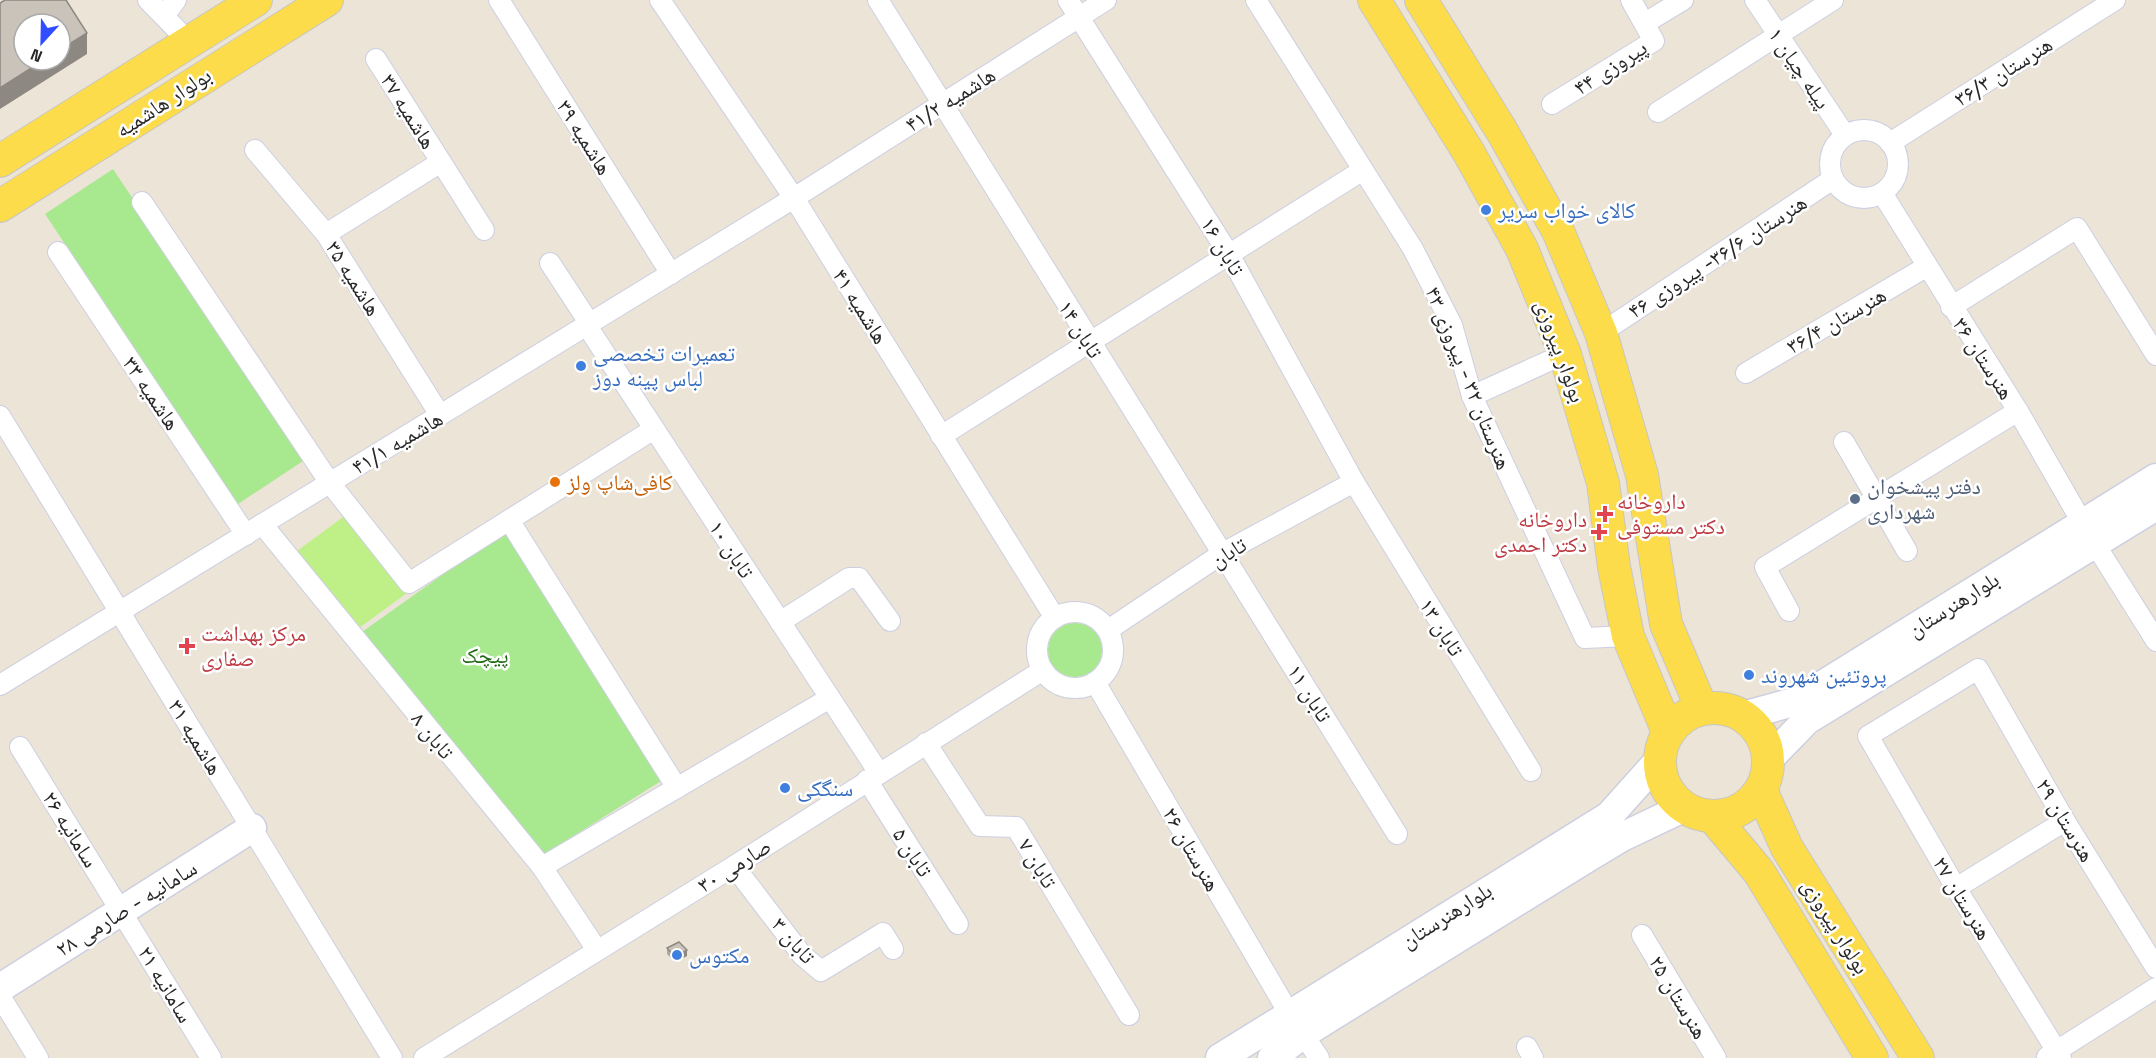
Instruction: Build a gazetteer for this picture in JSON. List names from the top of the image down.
{
  "streets": {
    "main road": [
      "بولوار هاشمیه",
      "بولوار پیروزی",
      "بلوارهنرستان",
      "سامانیه - صارمی ۲۸"
    ],
    "street": [
      "پیروزی ۴۴",
      "پیله چیان ۱",
      "هنرستان ۳۶/۳",
      "هاشمیه ۴۱/۲",
      "هاشمیه ۳۷",
      "هاشمیه ۳۹",
      "تابان ۱۶",
      "هنرستان ۳۶/۶- پیروزی ۴۶",
      "هاشمیه ۳۵",
      "هاشمیه ۴۱",
      "هنرستان ۳۶/۴",
      "تابان ۱۴",
      "هنرستان ۳۶",
      "هنرستان ۳۲ - پیروزی ۴۳",
      "هاشمیه ۳۳",
      "هاشمیه ۴۱/۱",
      "تابان ۱۰",
      "تابان",
      "تابان ۱۳",
      "تابان ۱۱",
      "تابان ۸",
      "هاشمیه ۳۱",
      "هنرستان ۲۹",
      "سامانیه ۲۶",
      "هنرستان ۲۶",
      "تابان ۵",
      "تابان ۷",
      "صارمی ۳۰",
      "هنرستان ۲۷",
      "تابان ۳",
      "سامانیه ۲۱",
      "هنرستان ۲۵"
    ]
  },
  "crossings": [
    ["پیله چیان ۱", "هنرستان ۳۶/۳"],
    ["پیله چیان ۱", "هنرستان ۳۶/۶- پیروزی ۴۶"],
    ["پیله چیان ۱", "هنرستان ۳۶"],
    ["هنرستان ۳۶/۳", "هنرستان ۳۶/۶- پیروزی ۴۶"],
    ["هنرستان ۳۶/۳", "هنرستان ۳۶"],
    ["هاشمیه ۴۱/۲", "تابان ۱۶"],
    ["هاشمیه ۴۱/۲", "هاشمیه ۴۱"],
    ["هاشمیه ۴۱/۲", "تابان ۱۴"],
    ["هاشمیه ۴۱/۲", "هاشمیه ۴۱/۱"],
    ["هاشمیه ۳۹", "هاشمیه ۴۱/۱"],
    ["تابان ۱۶", "تابان"],
    ["تابان ۱۶", "تابان ۱۳"],
    ["هنرستان ۳۶/۶- پیروزی ۴۶", "بولوار پیروزی"],
    ["هنرستان ۳۶/۶- پیروزی ۴۶", "هنرستان ۳۶"],
    ["هاشمیه ۳۵", "هاشمیه ۴۱/۱"],
    ["هاشمیه ۴۱", "هاشمیه ۴۱/۱"],
    ["هاشمیه ۴۱", "تابان"],
    ["هاشمیه ۴۱", "هنرستان ۲۶"],
    ["هاشمیه ۴۱", "صارمی ۳۰"],
    ["هنرستان ۳۶/۴", "هنرستان ۳۶"],
    ["تابان ۱۴", "تابان"],
    ["تابان ۱۴", "تابان ۱۱"],
    ["بولوار پیروزی", "هنرستان ۳۲ - پیروزی ۴۳"],
    ["بولوار پیروزی", "بلوارهنرستان"],
    ["هنرستان ۳۶", "بلوارهنرستان"],
    ["هاشمیه ۳۳", "هاشمیه ۴۱/۱"],
    ["هاشمیه ۳۳", "تابان ۸"],
    ["هاشمیه ۴۱/۱", "تابان ۱۰"],
    ["هاشمیه ۴۱/۱", "تابان ۸"],
    ["هاشمیه ۴۱/۱", "هاشمیه ۳۱"],
    ["تابان ۱۰", "تابان ۵"],
    ["تابان ۱۰", "صارمی ۳۰"],
    ["تابان", "تابان ۱۳"],
    ["تابان", "تابان ۱۱"],
    ["تابان", "هنرستان ۲۶"],
    ["تابان", "صارمی ۳۰"],
    ["بلوارهنرستان", "هنرستان ۲۶"],
    ["تابان ۸", "صارمی ۳۰"],
    ["هاشمیه ۳۱", "سامانیه - صارمی ۲۸"],
    ["هنرستان ۲۹", "هنرستان ۲۷"],
    ["سامانیه ۲۶", "سامانیه - صارمی ۲۸"],
    ["سامانیه ۲۶", "سامانیه ۲۱"],
    ["هنرستان ۲۶", "صارمی ۳۰"],
    ["تابان ۵", "صارمی ۳۰"],
    ["تابان ۷", "صارمی ۳۰"],
    ["صارمی ۳۰", "تابان ۳"],
    ["سامانیه - صارمی ۲۸", "سامانیه ۲۱"]
  ],
  "parks": ["پیچک"],
  "places": {
    "other": [
      "کالای خواب سریر",
      "تعمیرات تخصصی لباس پینه دوز",
      "کافی‌شاپ ولز",
      "دفتر پیشخوان شهرداری",
      "پروتئین شهروند",
      "سنگکی",
      "مکتوس"
    ],
    "health": ["داروخانه دکتر مستوفی", "داروخانه دکتر احمدی", "مرکز بهداشت صفاری"]
  },
  "north": "bottom"
}
